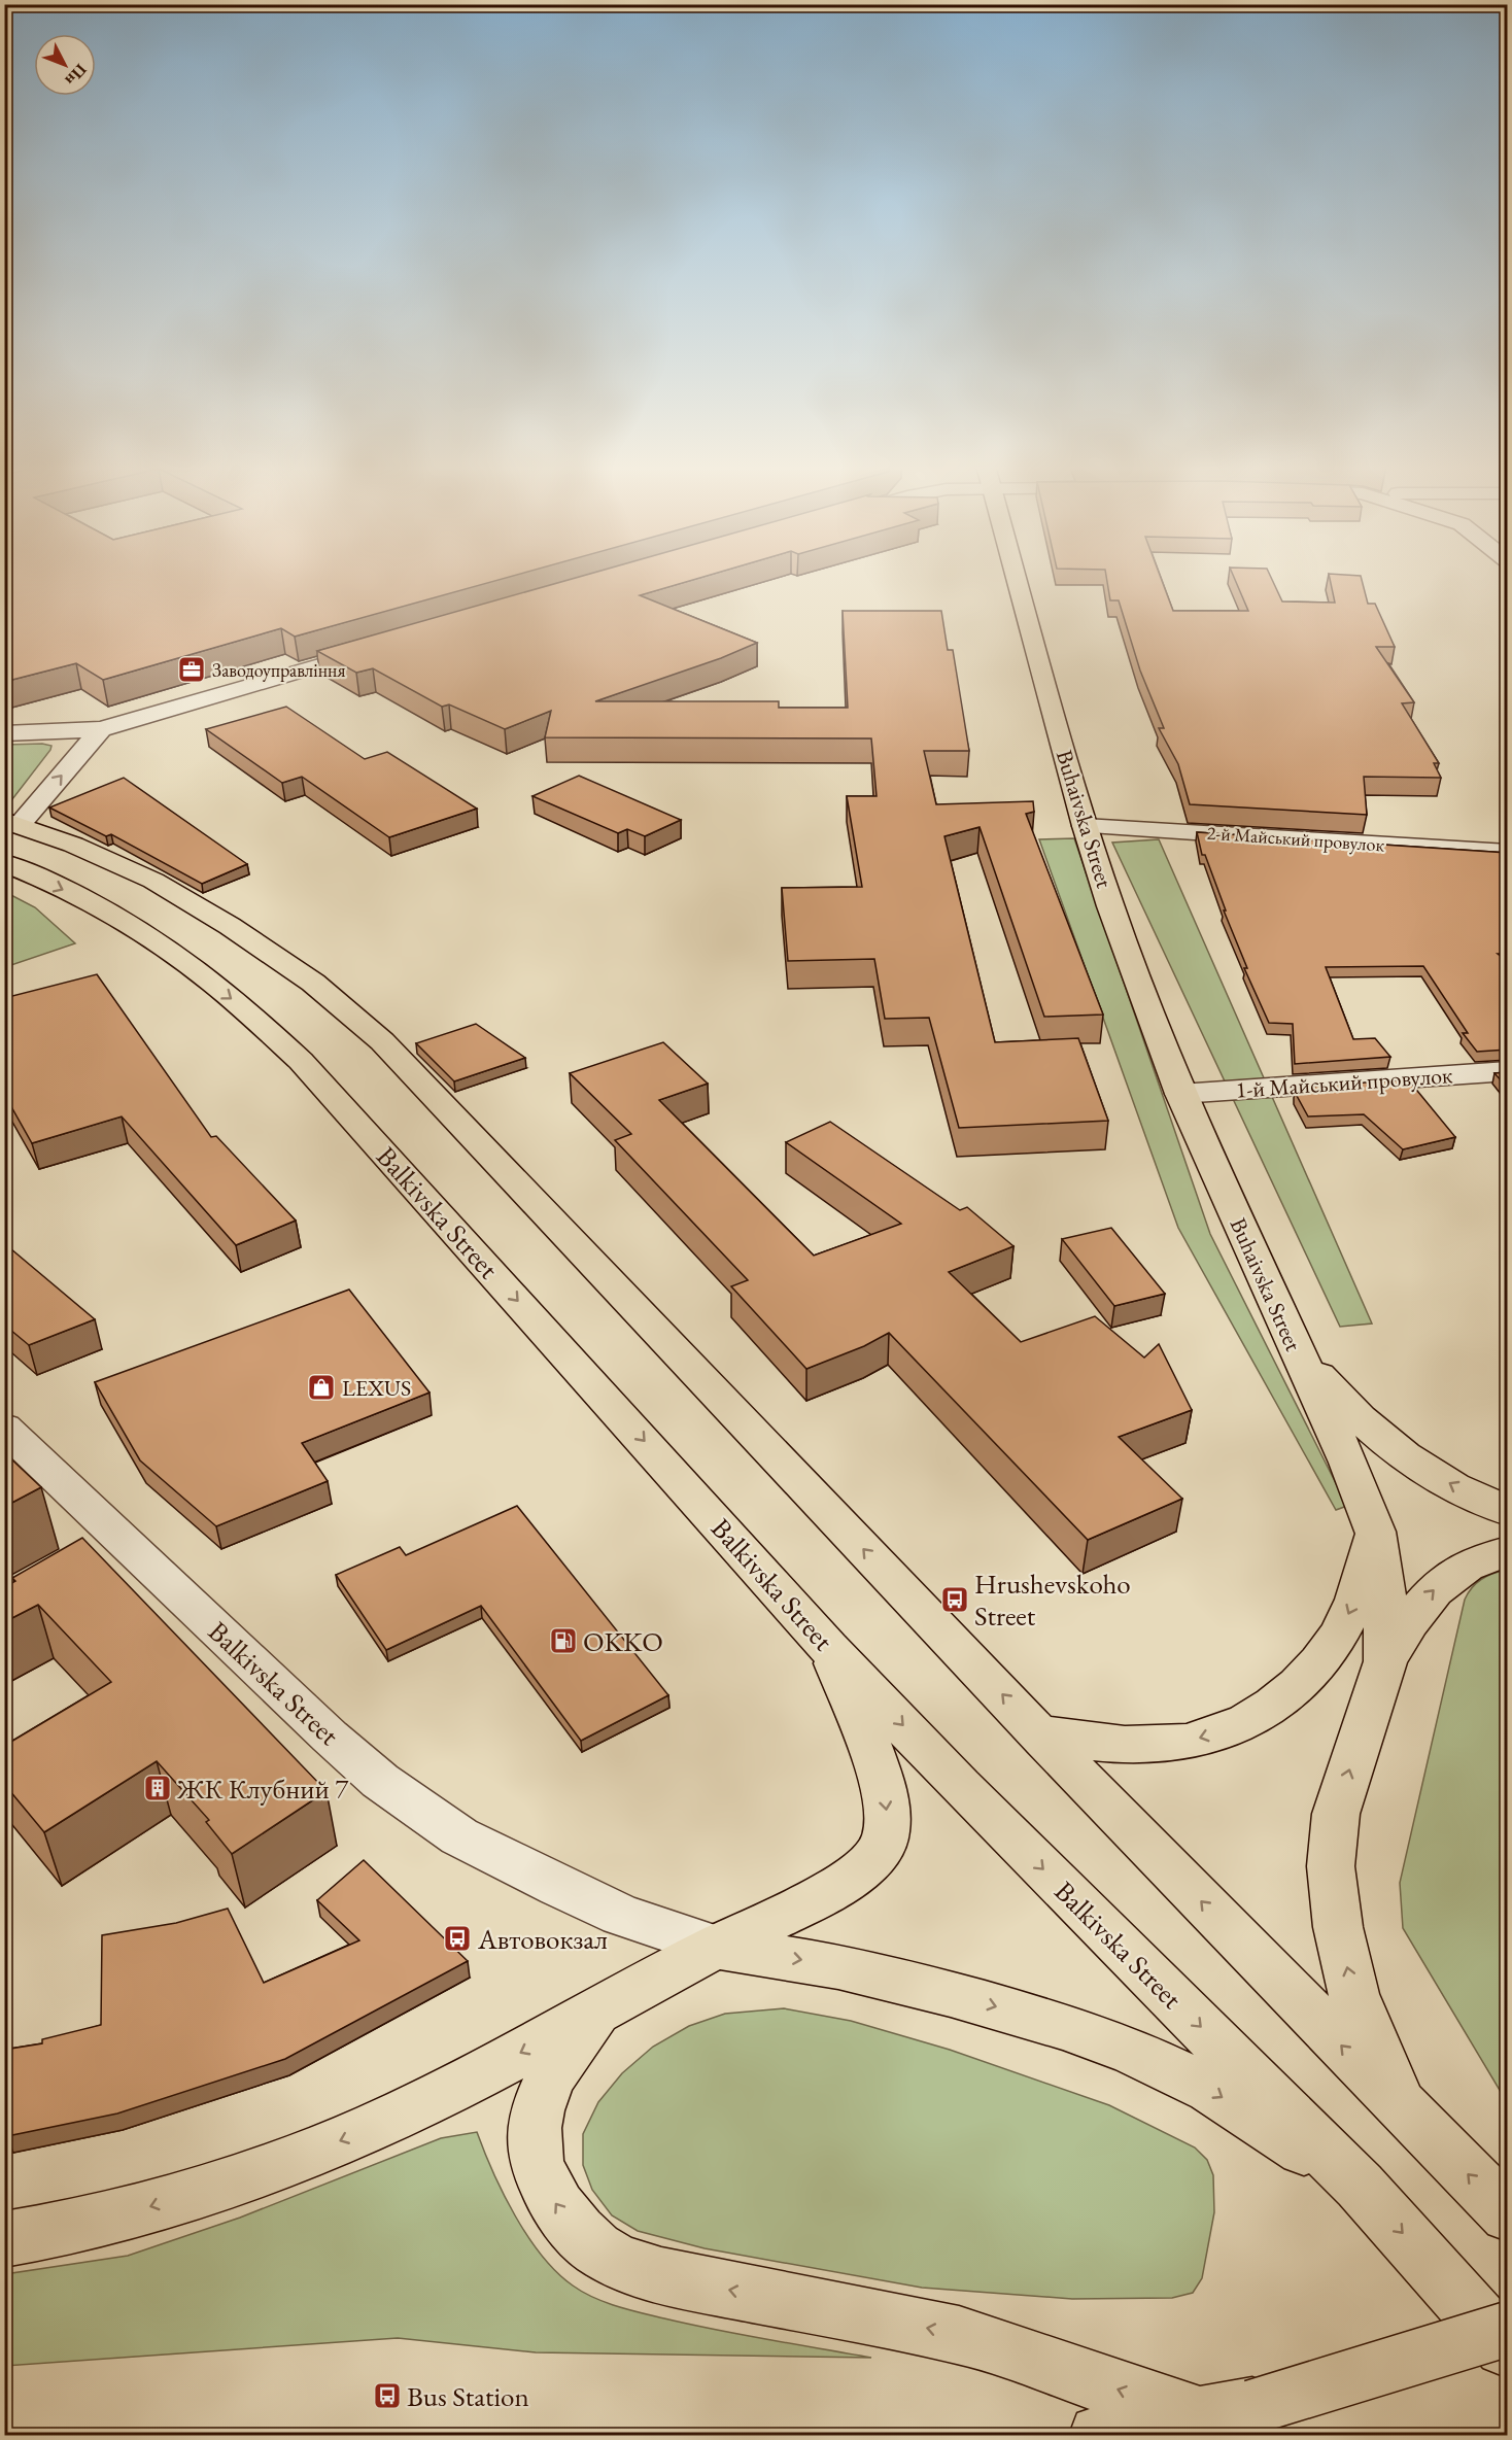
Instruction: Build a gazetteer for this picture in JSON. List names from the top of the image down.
{
  "streets": {
    "main road": ["Buhaivska Street", "Balkivska Street"],
    "street": ["2-й Майський провулок", "1-й Майський провулок"]
  },
  "crossings": [
    ["Buhaivska Street", "2-й Майський провулок"],
    ["Buhaivska Street", "1-й Майський провулок"]
  ],
  "places": {
    "office": ["Заводоуправління"],
    "shop": ["LEXUS"],
    "bus stop": ["Hrushevskoho Street", "Автовокзал", "Bus Station"],
    "fuel station": ["OKKO"],
    "building": ["ЖК Клубний 7"]
  },
  "north": "bottom right"
}
